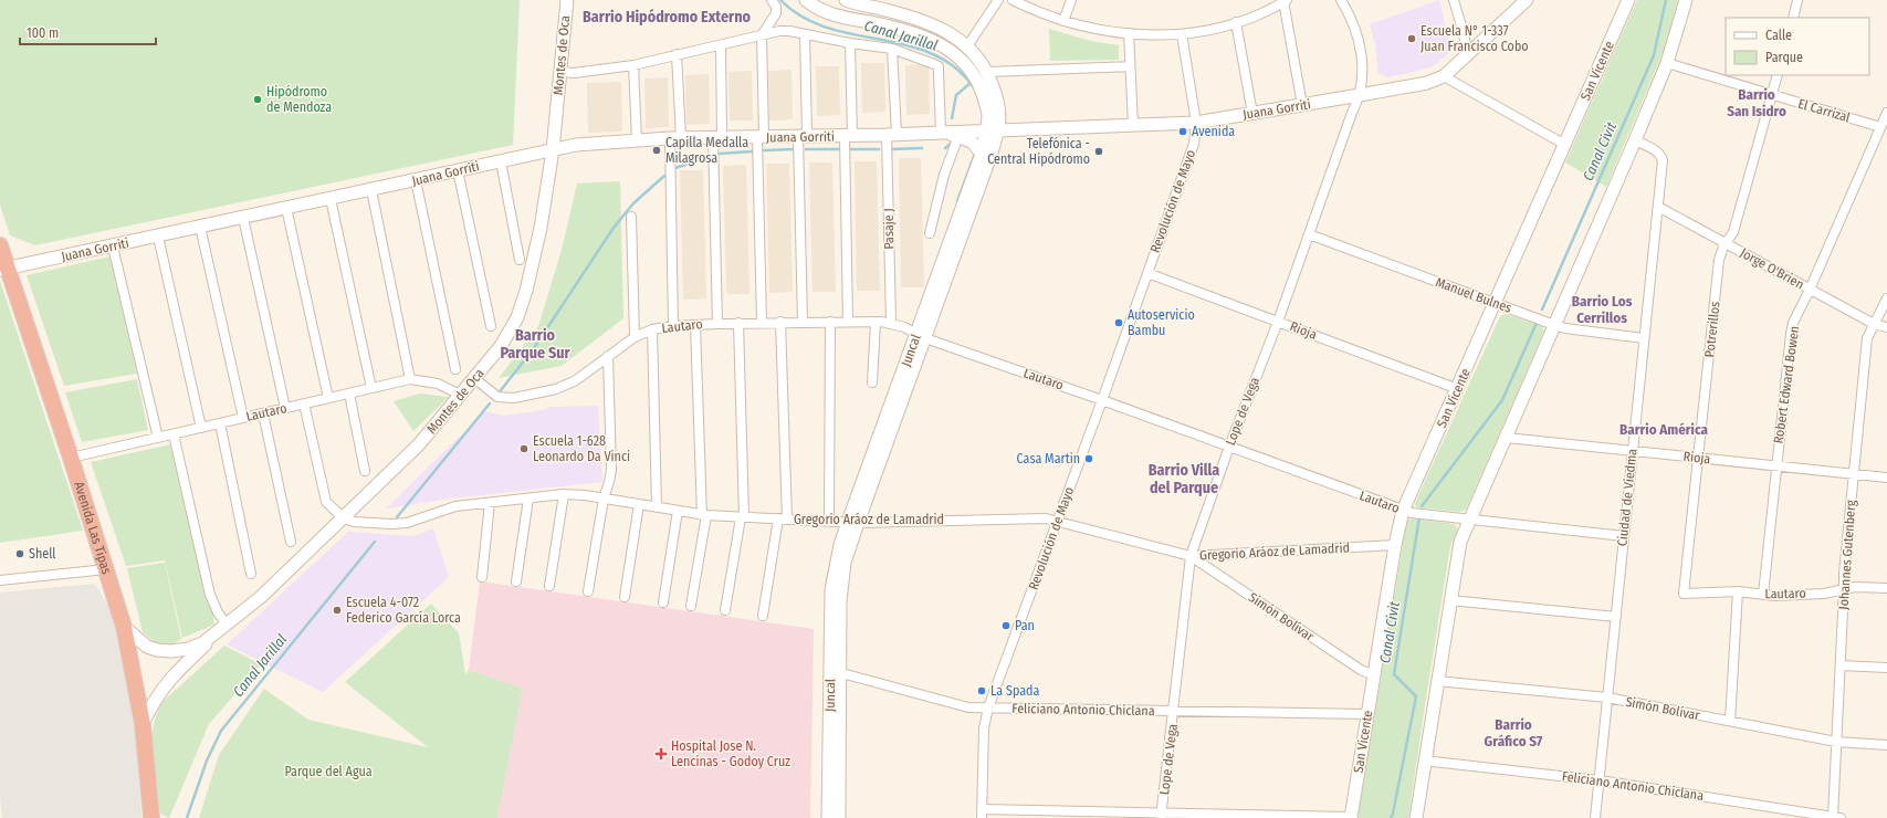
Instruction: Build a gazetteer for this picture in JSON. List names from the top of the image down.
{
  "streets": {
    "highway": ["Avenida Las Tipas"],
    "street": [
      "Montes de Oca",
      "San Vicente",
      "Juana Gorriti",
      "El Carrizal",
      "Revolución de Mayo",
      "Pasaje J",
      "Jorge O'Brien",
      "Manuel Bulnes",
      "Lautaro",
      "Potrerillos",
      "Rioja",
      "Juncal",
      "Robert Edward Bowen",
      "Lope de Vega",
      "Ciudad de Viedma",
      "Gregorio Aráoz de Lamadrid",
      "Johannes Gutenberg",
      "Simón Bolívar",
      "Feliciano Antonio Chiclana"
    ]
  },
  "crossings": [
    ["Montes de Oca", "Juana Gorriti"],
    ["Montes de Oca", "Lautaro"],
    ["Montes de Oca", "Gregorio Aráoz de Lamadrid"],
    ["Montes de Oca", "Avenida Las Tipas"],
    ["San Vicente", "Manuel Bulnes"],
    ["San Vicente", "Lautaro"],
    ["San Vicente", "Rioja"],
    ["San Vicente", "Gregorio Aráoz de Lamadrid"],
    ["San Vicente", "Simón Bolívar"],
    ["San Vicente", "Feliciano Antonio Chiclana"],
    ["Juana Gorriti", "Revolución de Mayo"],
    ["Juana Gorriti", "Pasaje J"],
    ["Juana Gorriti", "Juncal"],
    ["Juana Gorriti", "Lope de Vega"],
    ["Juana Gorriti", "Avenida Las Tipas"],
    ["El Carrizal", "Potrerillos"],
    ["El Carrizal", "Robert Edward Bowen"],
    ["Revolución de Mayo", "Lautaro"],
    ["Revolución de Mayo", "Rioja"],
    ["Revolución de Mayo", "Gregorio Aráoz de Lamadrid"],
    ["Revolución de Mayo", "Feliciano Antonio Chiclana"],
    ["Pasaje J", "Lautaro"],
    ["Jorge O'Brien", "Potrerillos"],
    ["Jorge O'Brien", "Robert Edward Bowen"],
    ["Jorge O'Brien", "Ciudad de Viedma"],
    ["Jorge O'Brien", "Johannes Gutenberg"],
    ["Manuel Bulnes", "Lope de Vega"],
    ["Manuel Bulnes", "Ciudad de Viedma"],
    ["Lautaro", "Potrerillos"],
    ["Lautaro", "Juncal"],
    ["Lautaro", "Robert Edward Bowen"],
    ["Lautaro", "Lope de Vega"],
    ["Lautaro", "Ciudad de Viedma"],
    ["Lautaro", "Avenida Las Tipas"],
    ["Lautaro", "Johannes Gutenberg"],
    ["Potrerillos", "Rioja"],
    ["Rioja", "Robert Edward Bowen"],
    ["Rioja", "Lope de Vega"],
    ["Rioja", "Ciudad de Viedma"],
    ["Rioja", "Johannes Gutenberg"],
    ["Juncal", "Gregorio Aráoz de Lamadrid"],
    ["Juncal", "Feliciano Antonio Chiclana"],
    ["Lope de Vega", "Gregorio Aráoz de Lamadrid"],
    ["Lope de Vega", "Simón Bolívar"],
    ["Lope de Vega", "Feliciano Antonio Chiclana"],
    ["Ciudad de Viedma", "Simón Bolívar"],
    ["Ciudad de Viedma", "Feliciano Antonio Chiclana"],
    ["Gregorio Aráoz de Lamadrid", "Simón Bolívar"],
    ["Johannes Gutenberg", "Simón Bolívar"],
    ["Johannes Gutenberg", "Feliciano Antonio Chiclana"]
  ],
  "districts": [
    "Barrio Hipódromo Externo",
    "Barrio San Isidro",
    "Barrio Los Cerrillos",
    "Barrio Parque Sur",
    "Barrio América",
    "Barrio Villa del Parque",
    "Barrio Gráfico S7"
  ],
  "water": ["Canal Jarillal", "Canal Civit"],
  "parks": ["Parque del Agua"],
  "places": {
    "other": [
      "Escuela N° 1-337 Juan Francisco Cobo",
      "Hipódromo de Mendoza",
      "Avenida",
      "Capilla Medalla Milagrosa",
      "Telefónica - Central Hipódromo",
      "Autoservicio Bambu",
      "Escuela 1-628 Leonardo Da Vinci",
      "Casa Martin",
      "Shell",
      "Escuela 4-072 Federico García Lorca",
      "Pan",
      "La Spada"
    ],
    "health": ["Hospital Jose N. Lencinas - Godoy Cruz"]
  },
  "legend": ["Calle", "Parque"],
  "scale_bar": "100 m"
}
